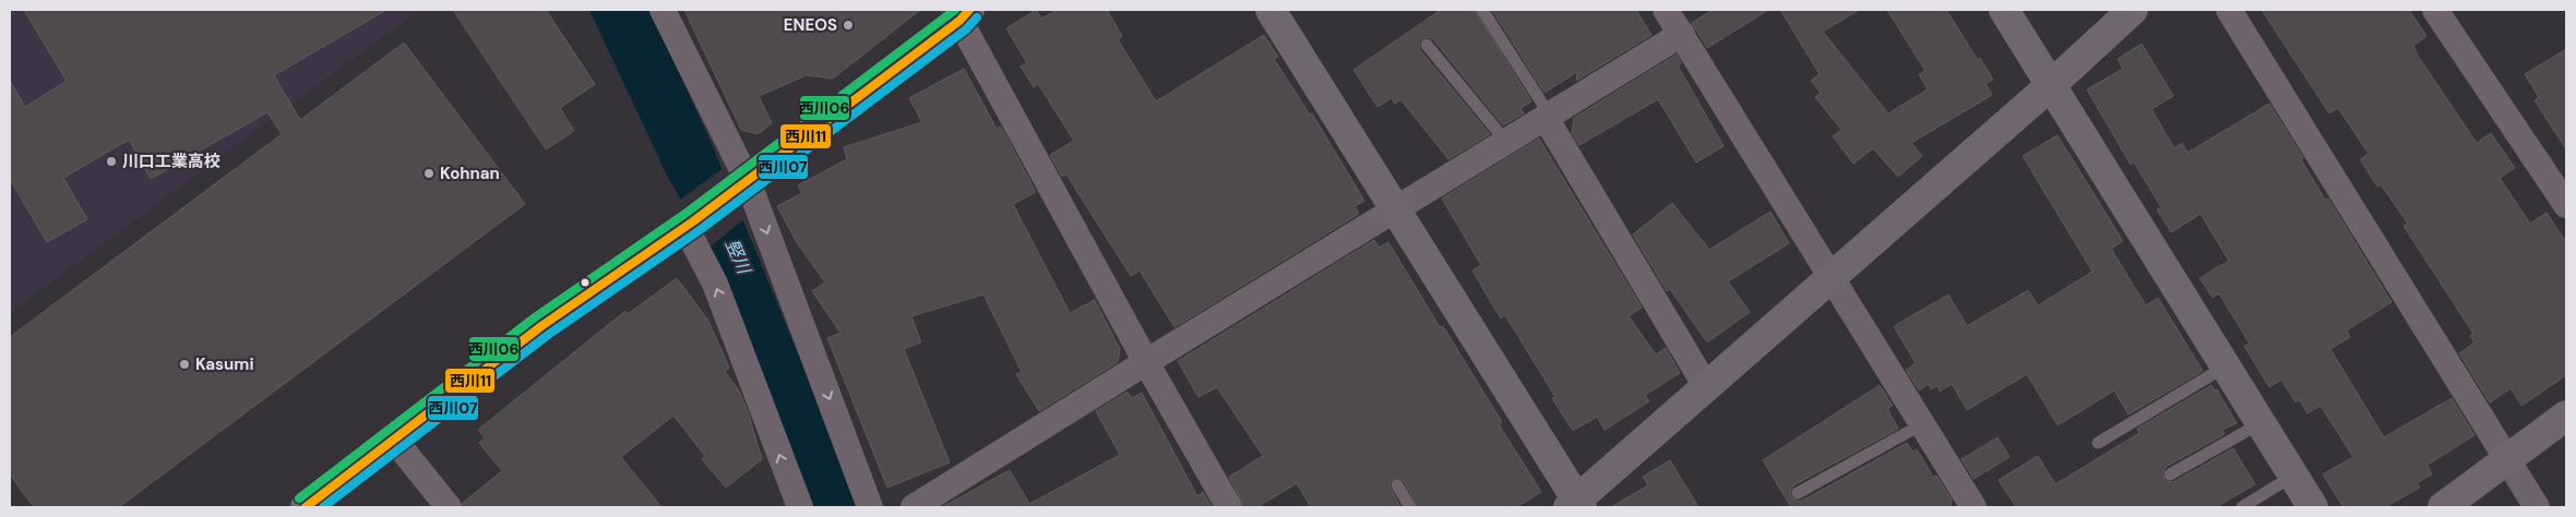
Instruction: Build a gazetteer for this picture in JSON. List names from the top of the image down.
{
  "water": ["竪川"],
  "places": [
    "ENEOS",
    "川口工業高校",
    "Kohnan",
    "Kasumi"
  ],
  "lines": ["transit line 西川11", "transit line 西川06", "transit line 西川07"]
}
